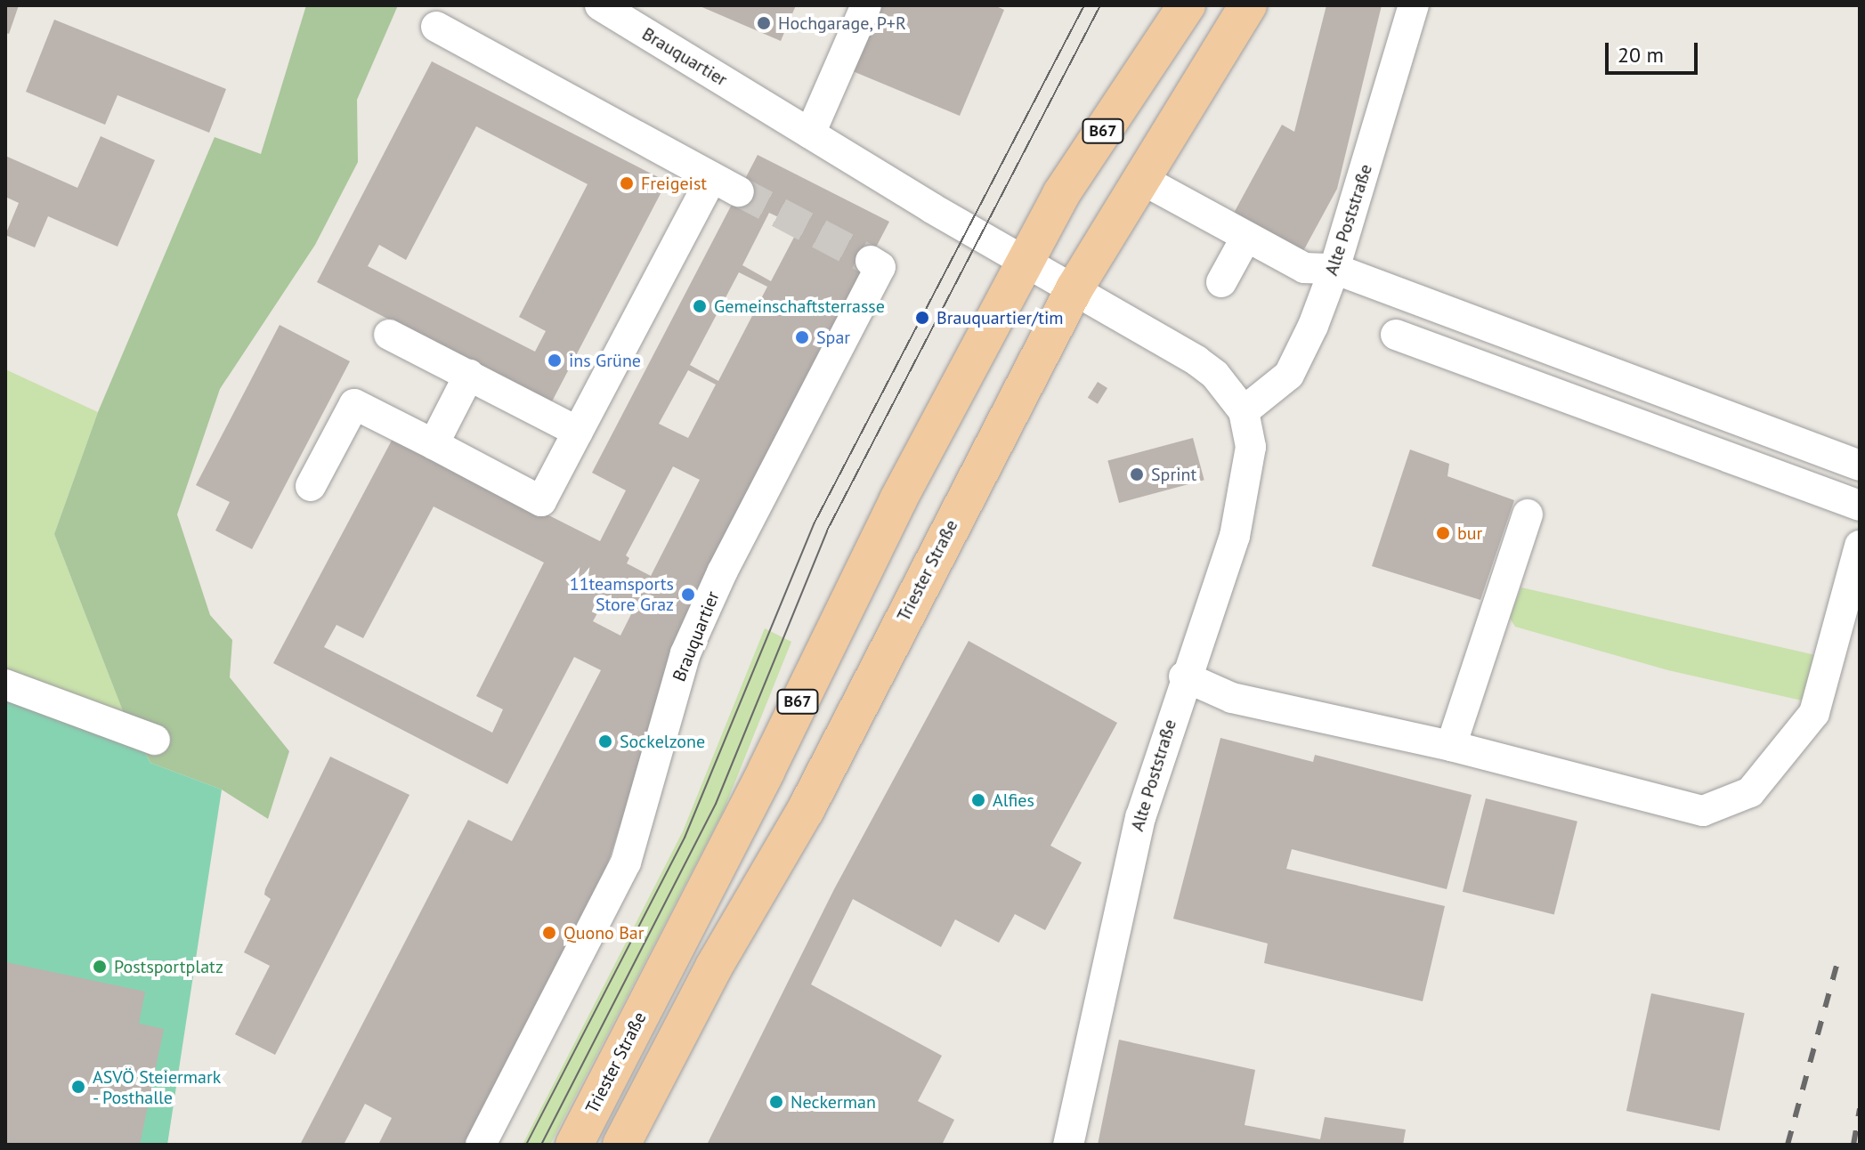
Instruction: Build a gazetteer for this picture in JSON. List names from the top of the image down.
{
  "streets": {
    "main road": ["B67", "Triester Straße"],
    "street": ["Brauquartier", "Alte Poststraße"]
  },
  "crossings": [
    ["Brauquartier", "Alte Poststraße"],
    ["Brauquartier", "Triester Straße"],
    ["Alte Poststraße", "Triester Straße"]
  ],
  "places": [
    "Hochgarage, P+R",
    "Freigeist",
    "Gemeinschaftsterrasse",
    "Brauquartier/tim",
    "Spar",
    "ins Grüne",
    "Sprint",
    "bur",
    "11teamsports Store Graz",
    "Sockelzone",
    "Alfies",
    "Quono Bar",
    "Postsportplatz",
    "ASVÖ Steiermark - Posthalle",
    "Neckerman"
  ],
  "scale_bar": "20 m"
}
